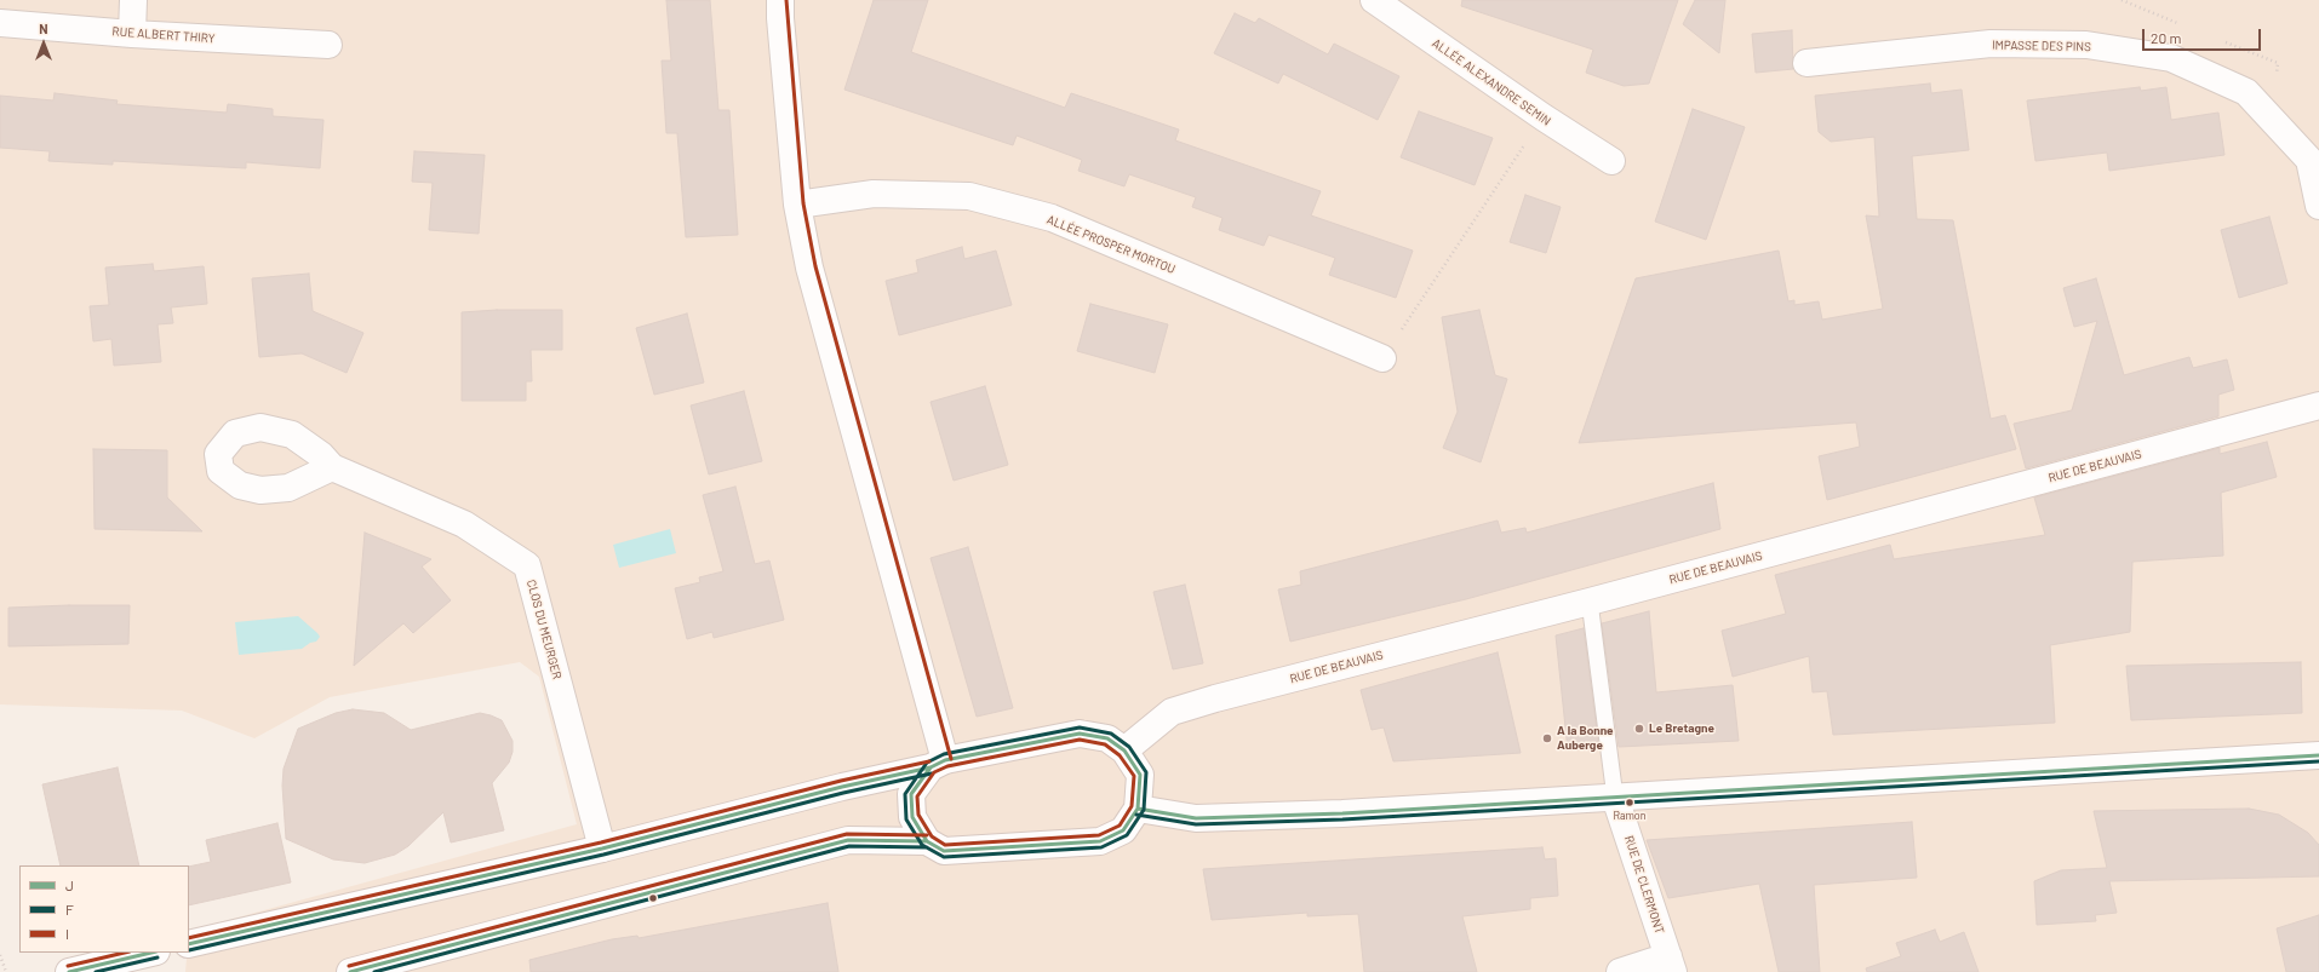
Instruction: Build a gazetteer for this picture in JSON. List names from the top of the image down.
{
  "streets": {
    "street": [
      "RUE ALBERT THIRY",
      "IMPASSE DES PINS",
      "ALLÉE ALEXANDRE SEMIN",
      "ALLÉE PROSPER MORTOU",
      "RUE DE BEAUVAIS",
      "CLOS DU MEURGER",
      "RUE DE CLERMONT"
    ]
  },
  "places": ["Le Bretagne", "A la Bonne Auberge", "Ramon"],
  "lines": ["transit line I", "transit line F", "transit line J"],
  "legend": ["J", "F", "I"],
  "scale_bar": "20 m",
  "north": "top"
}
